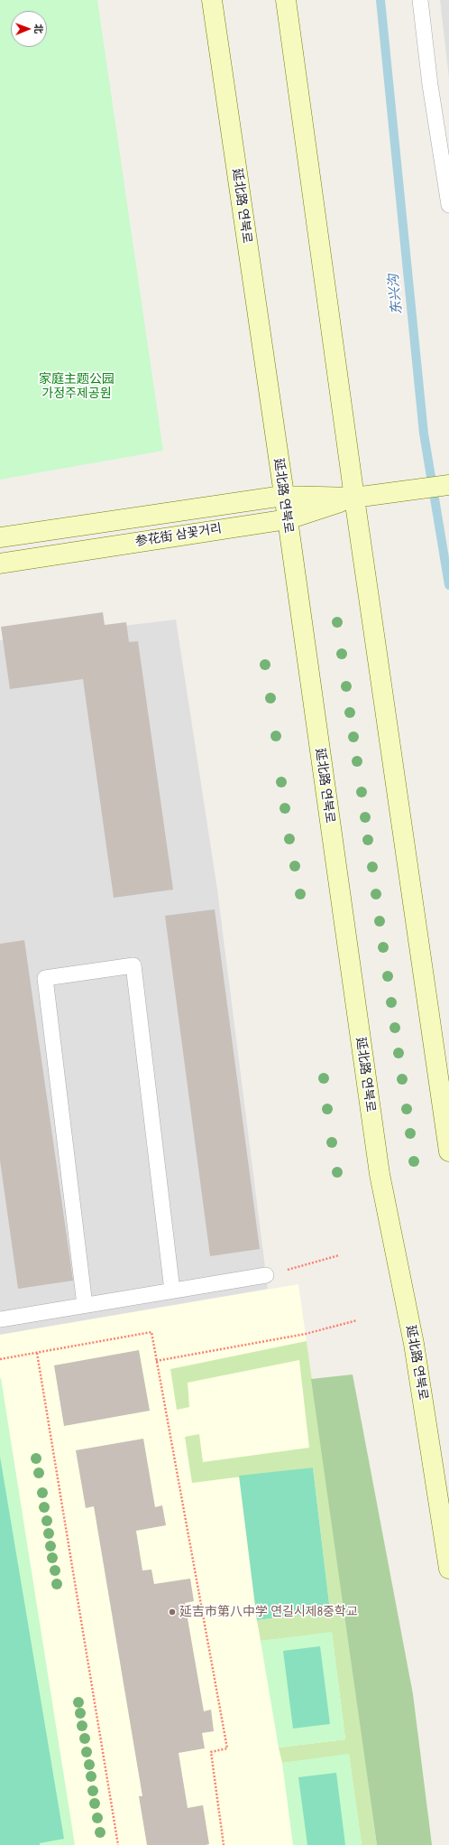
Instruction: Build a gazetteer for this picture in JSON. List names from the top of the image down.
{
  "streets": {
    "main road": ["延北路 연북로", "参花街 삼꽃거리"]
  },
  "crossings": [
    ["延北路 연북로", "参花街 삼꽃거리"]
  ],
  "water": ["东兴沟"],
  "parks": ["家庭主题公园 가정주제공원"],
  "places": ["延吉市第八中学 연길시제8중학교"],
  "north": "right"
}
